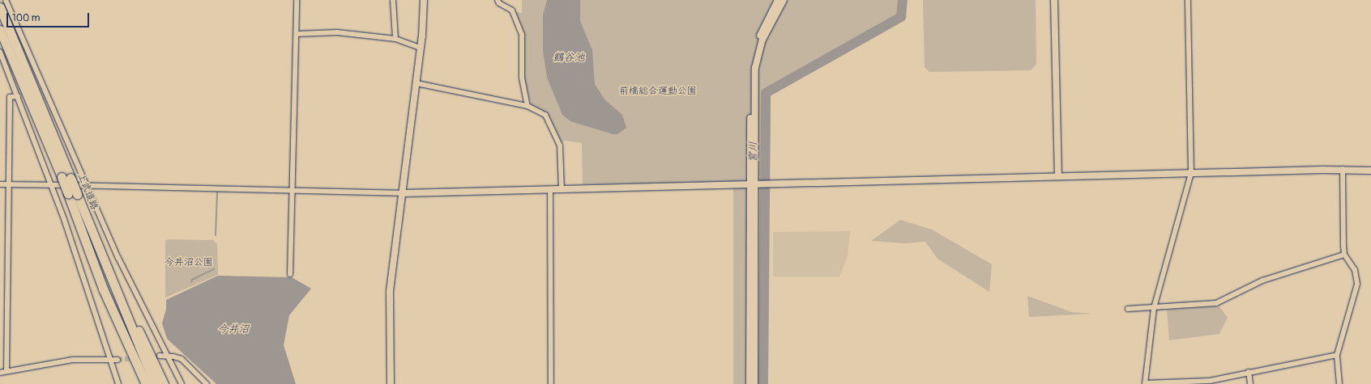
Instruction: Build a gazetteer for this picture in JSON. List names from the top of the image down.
{
  "streets": {
    "highway": ["上武道路"]
  },
  "water": ["鶴谷池", "宮川", "今井沼"],
  "parks": ["前橋総合運動公園", "今井沼公園"],
  "scale_bar": "100 m"
}
